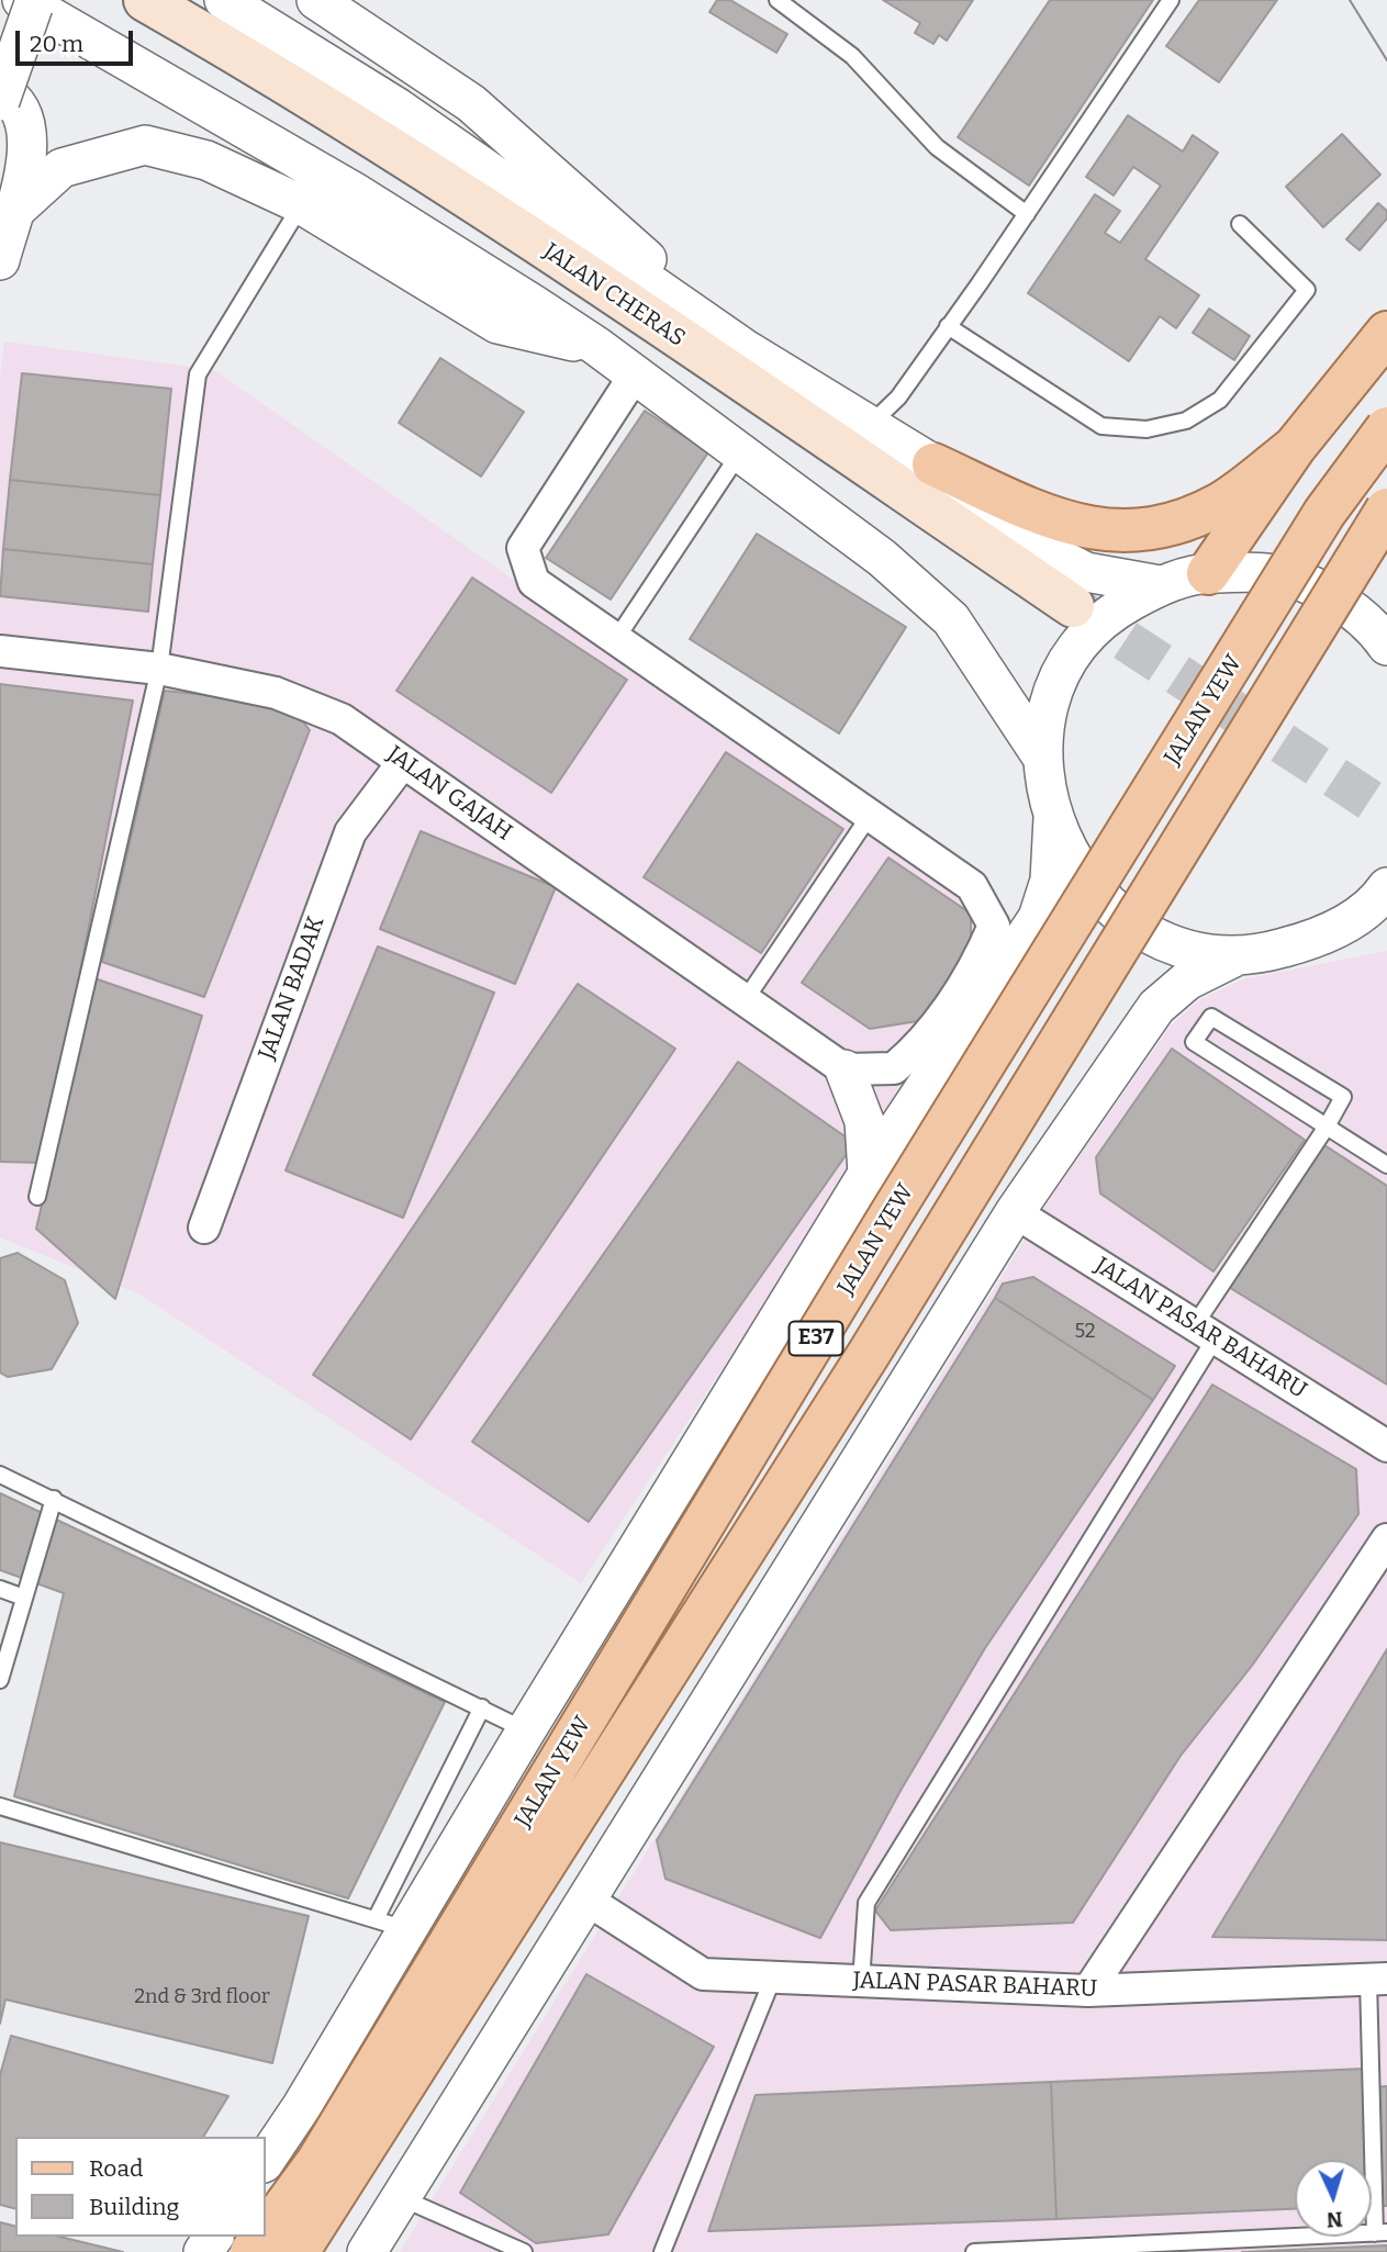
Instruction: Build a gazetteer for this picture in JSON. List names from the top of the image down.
{
  "streets": {
    "main road": ["JALAN CHERAS", "JALAN YEW", "E37"],
    "street": ["JALAN GAJAH", "JALAN BADAK", "JALAN PASAR BAHARU"]
  },
  "crossings": [
    ["JALAN GAJAH", "JALAN BADAK"]
  ],
  "house_numbers": ["52", "2nd & 3rd floor"],
  "legend": ["Road", "Building"],
  "scale_bar": "20 m",
  "north": "bottom"
}
